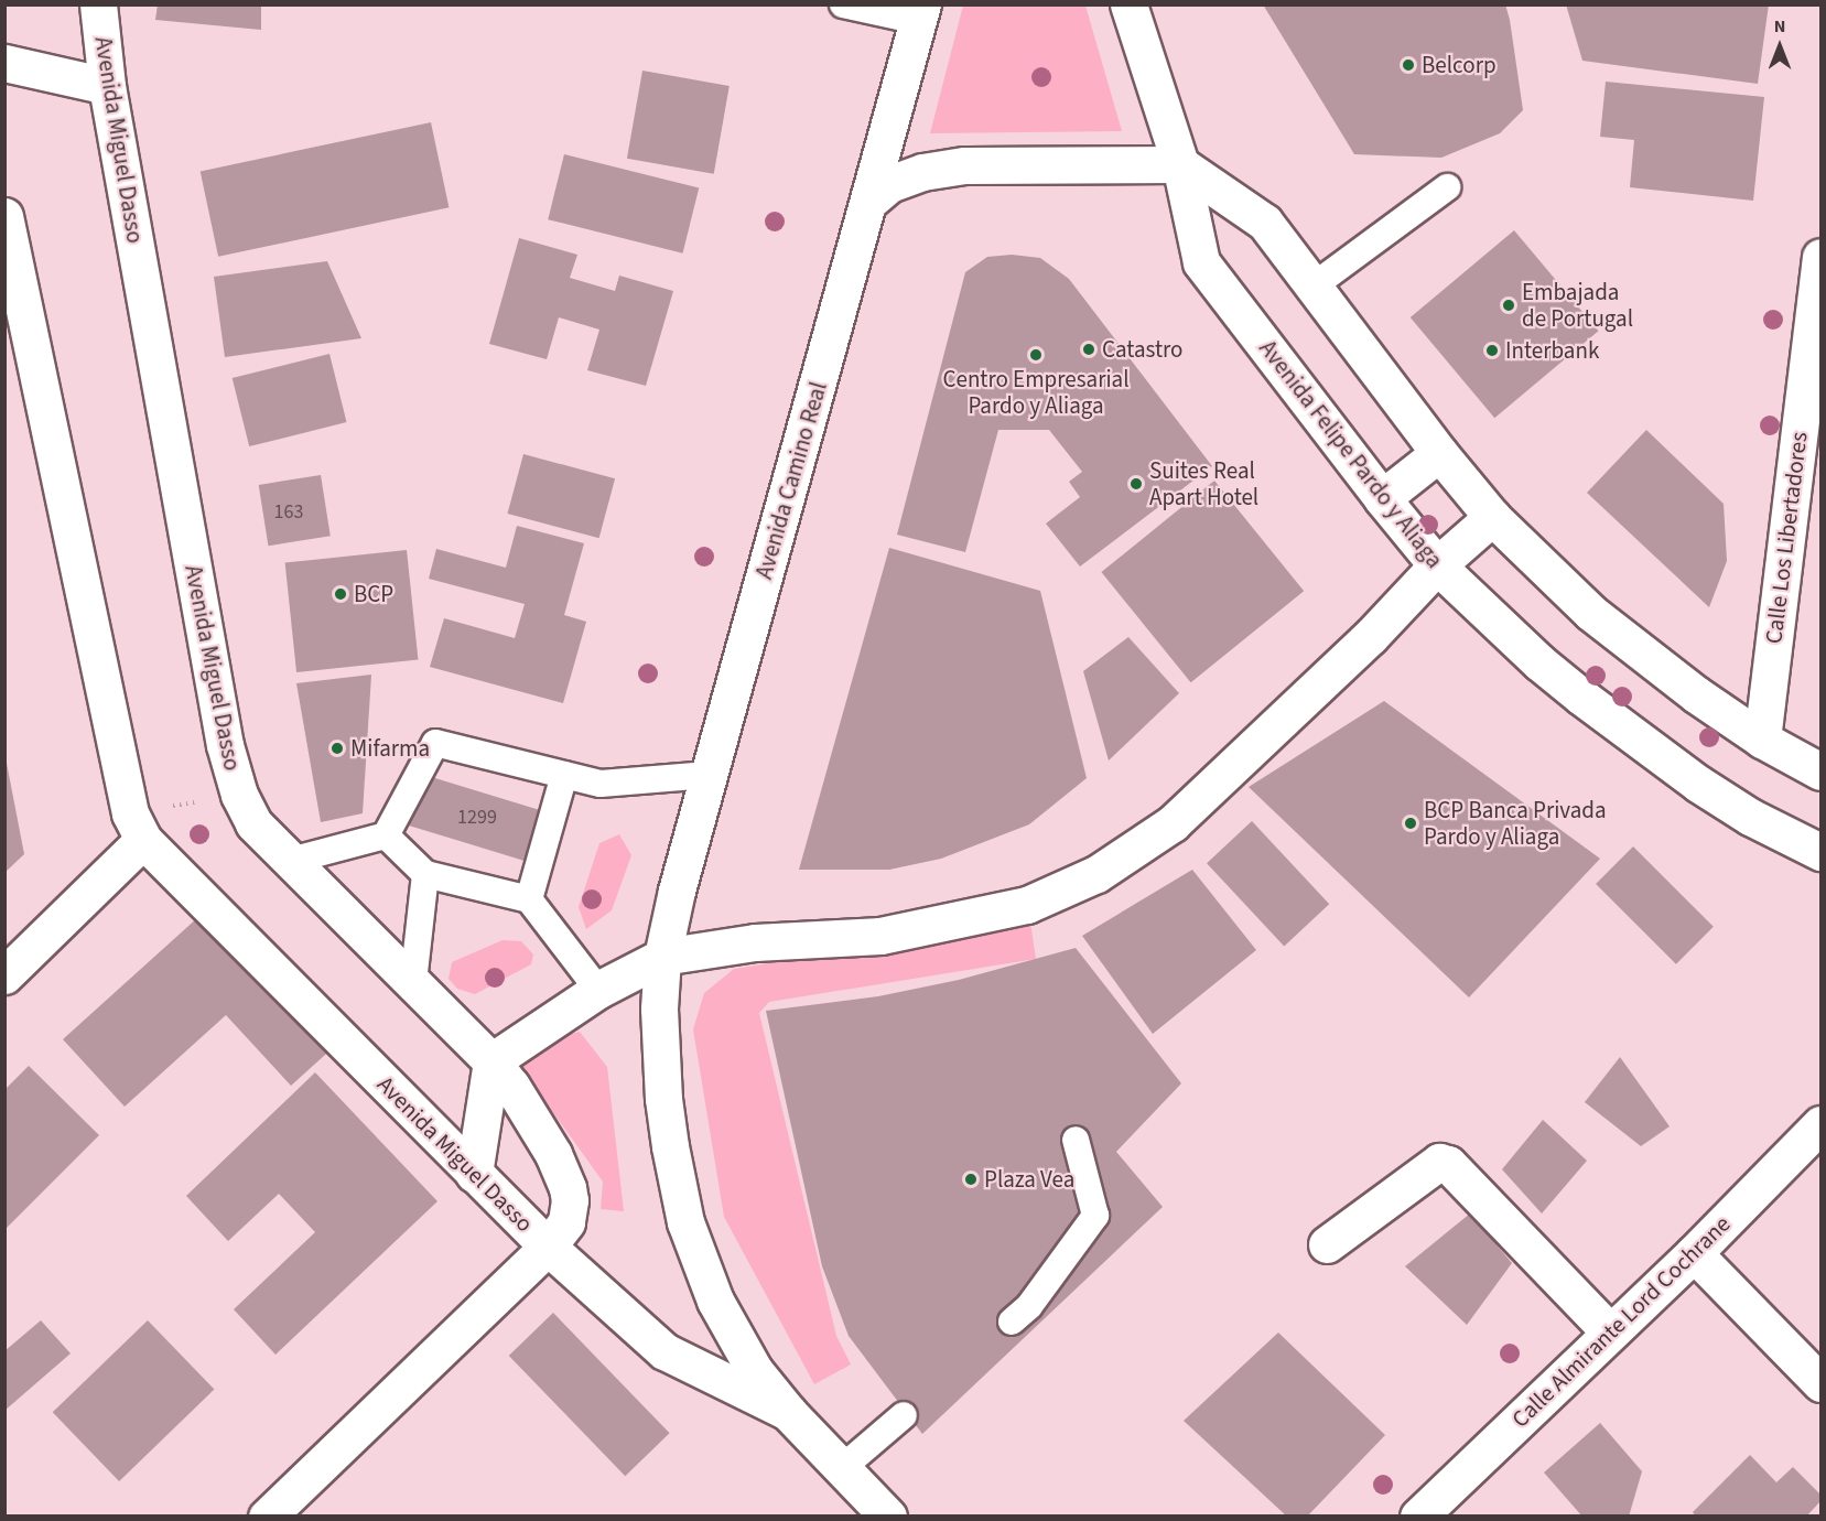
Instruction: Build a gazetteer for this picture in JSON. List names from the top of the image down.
{
  "streets": {
    "street": [
      "Avenida Miguel Dasso",
      "Avenida Felipe Pardo y Aliaga",
      "Avenida Camino Real",
      "Calle Los Libertadores",
      "Calle Almirante Lord Cochrane"
    ]
  },
  "crossings": [
    ["Avenida Miguel Dasso", "Avenida Camino Real"]
  ],
  "places": [
    "Belcorp",
    "Embajada de Portugal",
    "Catastro",
    "Interbank",
    "Centro Empresarial Pardo y Aliaga",
    "Suites Real Apart Hotel",
    "BCP",
    "Mifarma",
    "BCP Banca Privada Pardo y Aliaga",
    "Plaza Vea"
  ],
  "house_numbers": ["163", "1299"],
  "north": "top"
}
